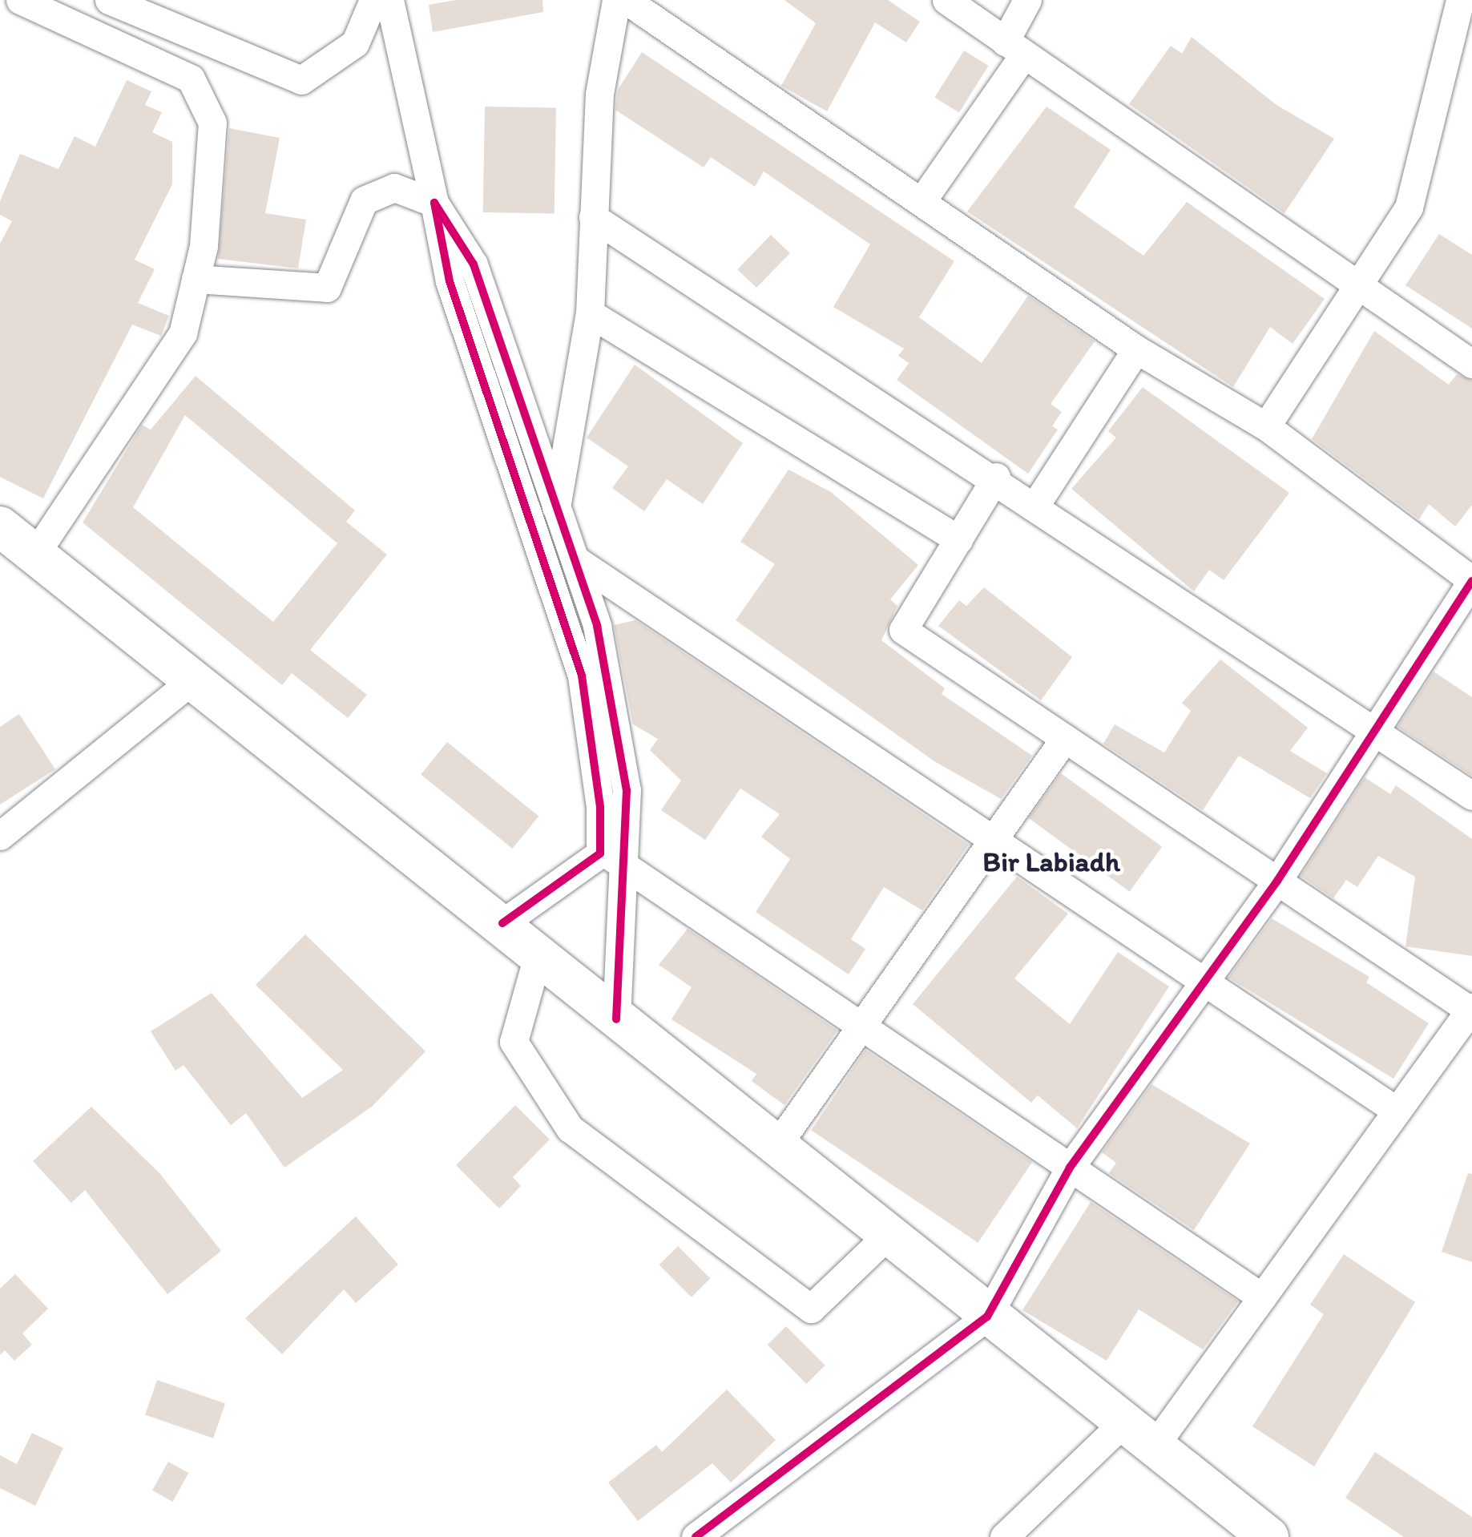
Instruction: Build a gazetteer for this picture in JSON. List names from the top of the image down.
{
  "districts": ["Bir Labiadh"]
}
